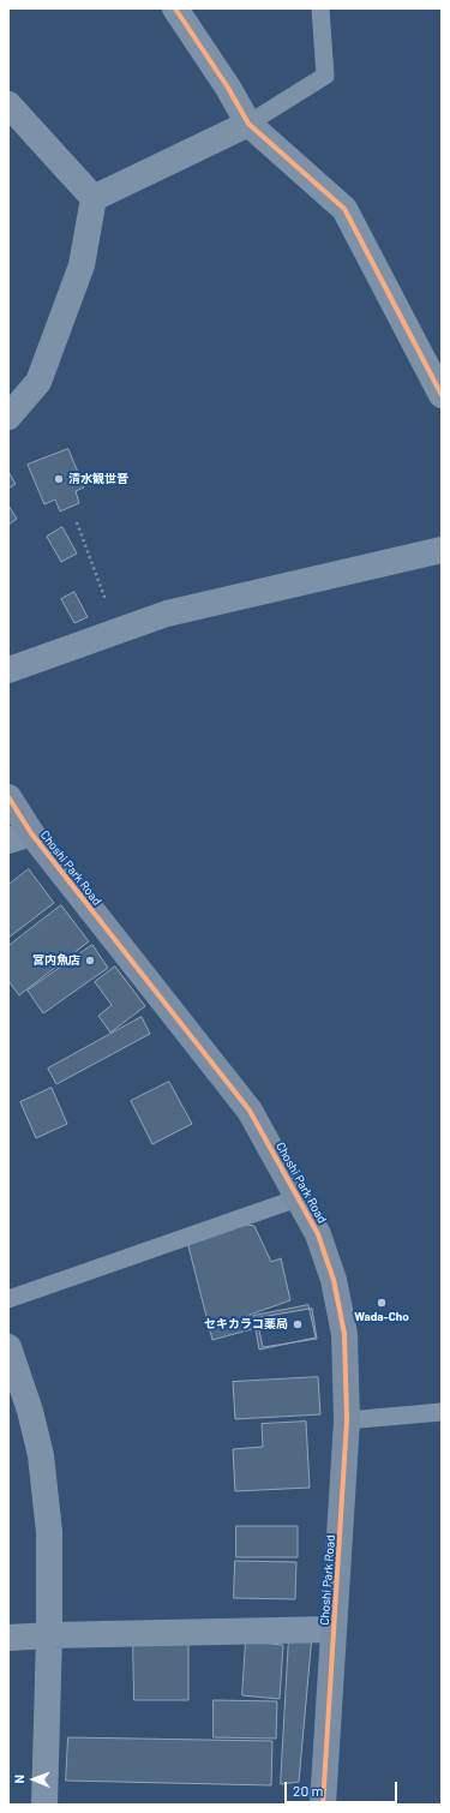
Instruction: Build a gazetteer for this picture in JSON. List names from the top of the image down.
{
  "streets": {
    "main road": ["Choshi Park Road"]
  },
  "places": [
    "清水観世音",
    "宮内魚店",
    "Wada-Cho",
    "セキカラコ薬局"
  ],
  "scale_bar": "20 m",
  "north": "left"
}
